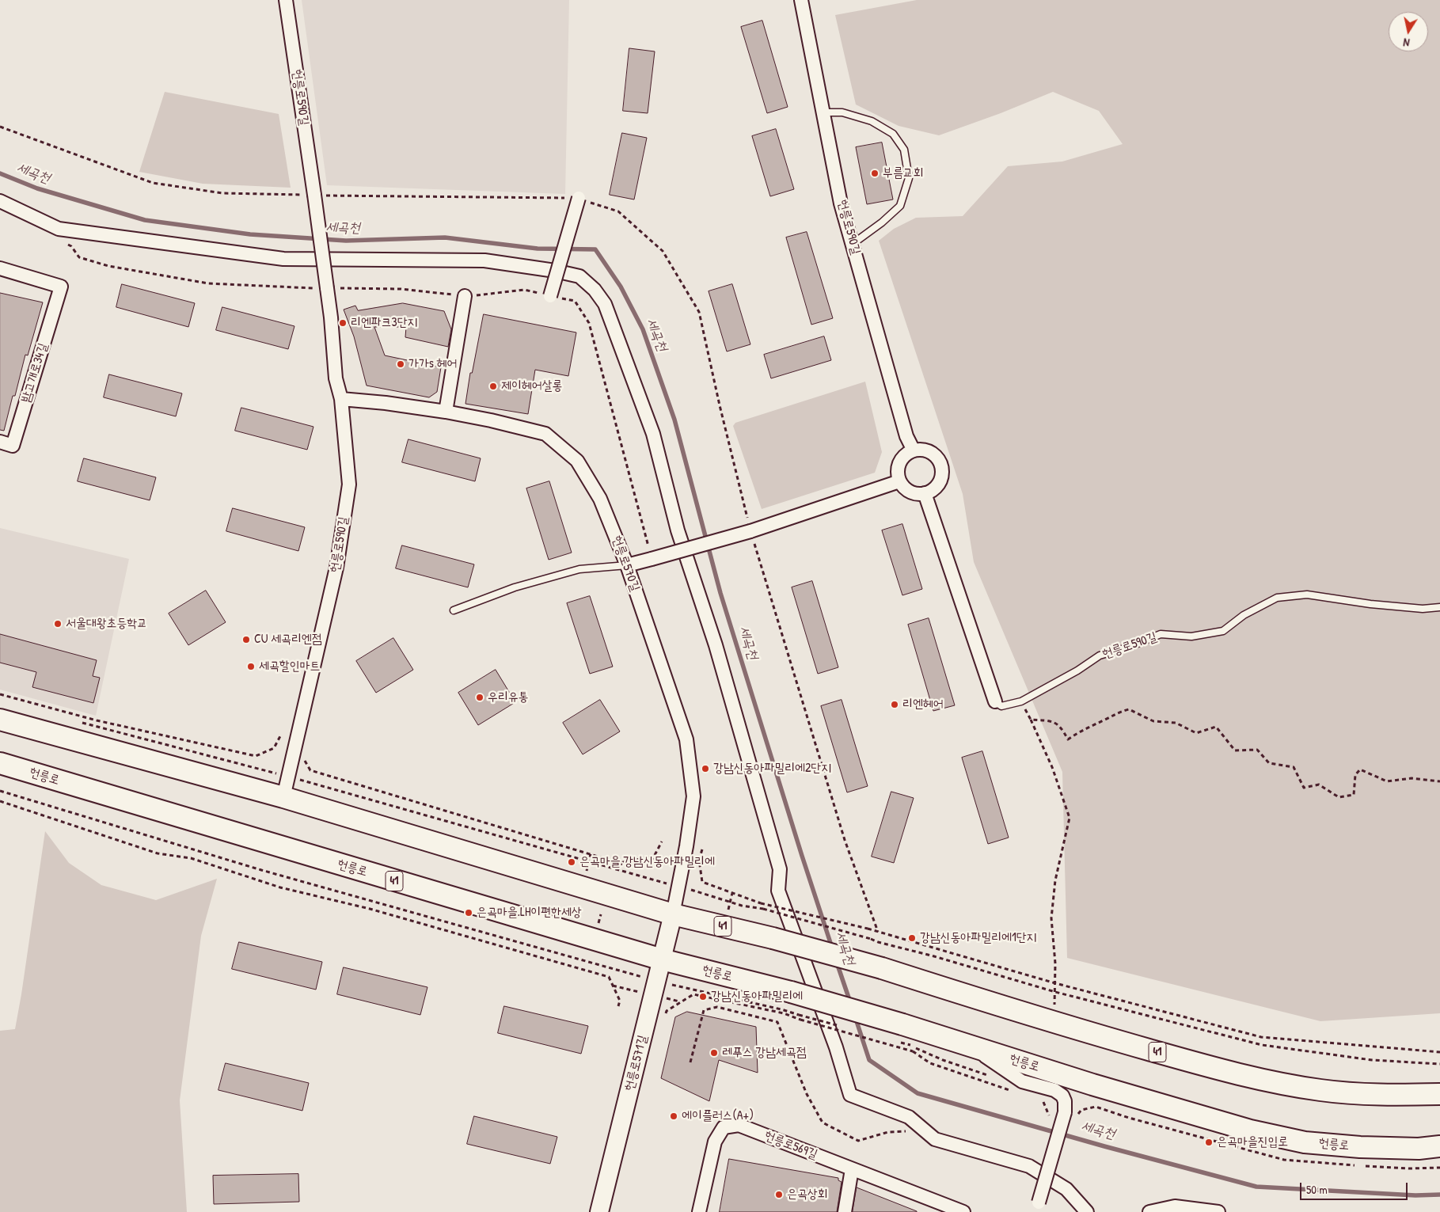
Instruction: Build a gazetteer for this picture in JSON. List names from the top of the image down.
{
  "streets": {
    "main road": ["헌릉로", "41"],
    "street": [
      "헌릉로590길",
      "밤고개로34길",
      "헌릉로570길",
      "헌릉로571길",
      "헌릉로569길"
    ]
  },
  "crossings": [
    ["헌릉로590길", "헌릉로570길"],
    ["헌릉로590길", "41"],
    ["헌릉로570길", "41"],
    ["헌릉로570길", "헌릉로571길"],
    ["헌릉로", "헌릉로571길"],
    ["41", "헌릉로571길"]
  ],
  "water": ["세곡천"],
  "places": [
    "부름교회",
    "리엔파크3단지",
    "가가s 헤어",
    "제이헤어살롱",
    "서울대왕초등학교",
    "CU 세곡리엔점",
    "세곡할인마트",
    "우리유통",
    "리엔헤어",
    "강남신동아파밀리에2단지",
    "은곡마을.강남신동아파밀리에",
    "은곡마을.LH이편한세상",
    "강남신동아파밀리에1단지",
    "강남신동아파밀리에",
    "레푸스 강남세곡점",
    "에이플러스(A+)",
    "은곡마을진입로",
    "은곡상회"
  ],
  "scale_bar": "50 m",
  "north": "bottom"
}
